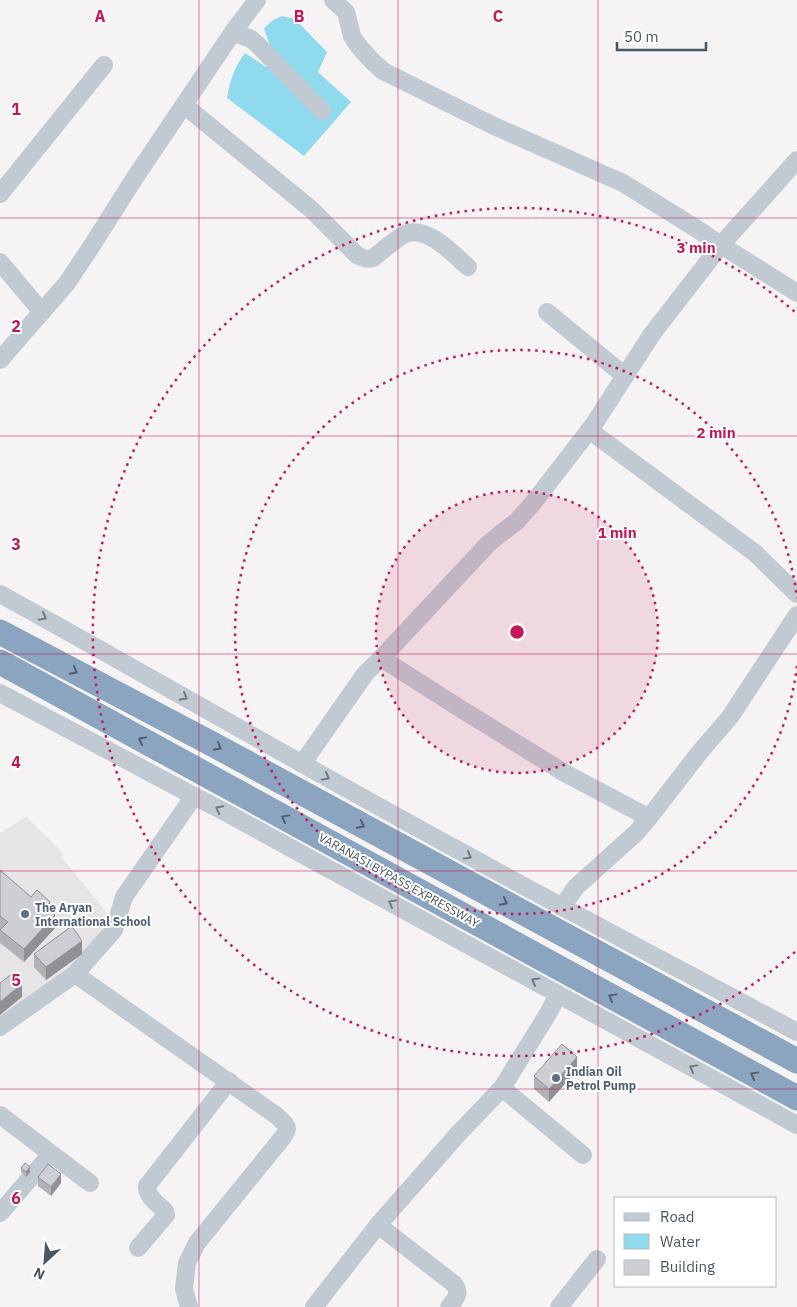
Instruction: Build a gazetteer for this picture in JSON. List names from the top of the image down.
{
  "streets": {
    "highway": ["VARANASI BYPASS EXPRESSWAY"]
  },
  "places": ["The Aryan International School", "Indian Oil Petrol Pump"],
  "legend": ["Road", "Water", "Building"],
  "scale_bar": "50 m",
  "north": "bottom left",
  "grid": {
    "columns": ["A", "B", "C"],
    "rows": [
      "1",
      "2",
      "3",
      "4",
      "5",
      "6"
    ]
  },
  "rings": ["3 min", "2 min", "1 min"]
}
